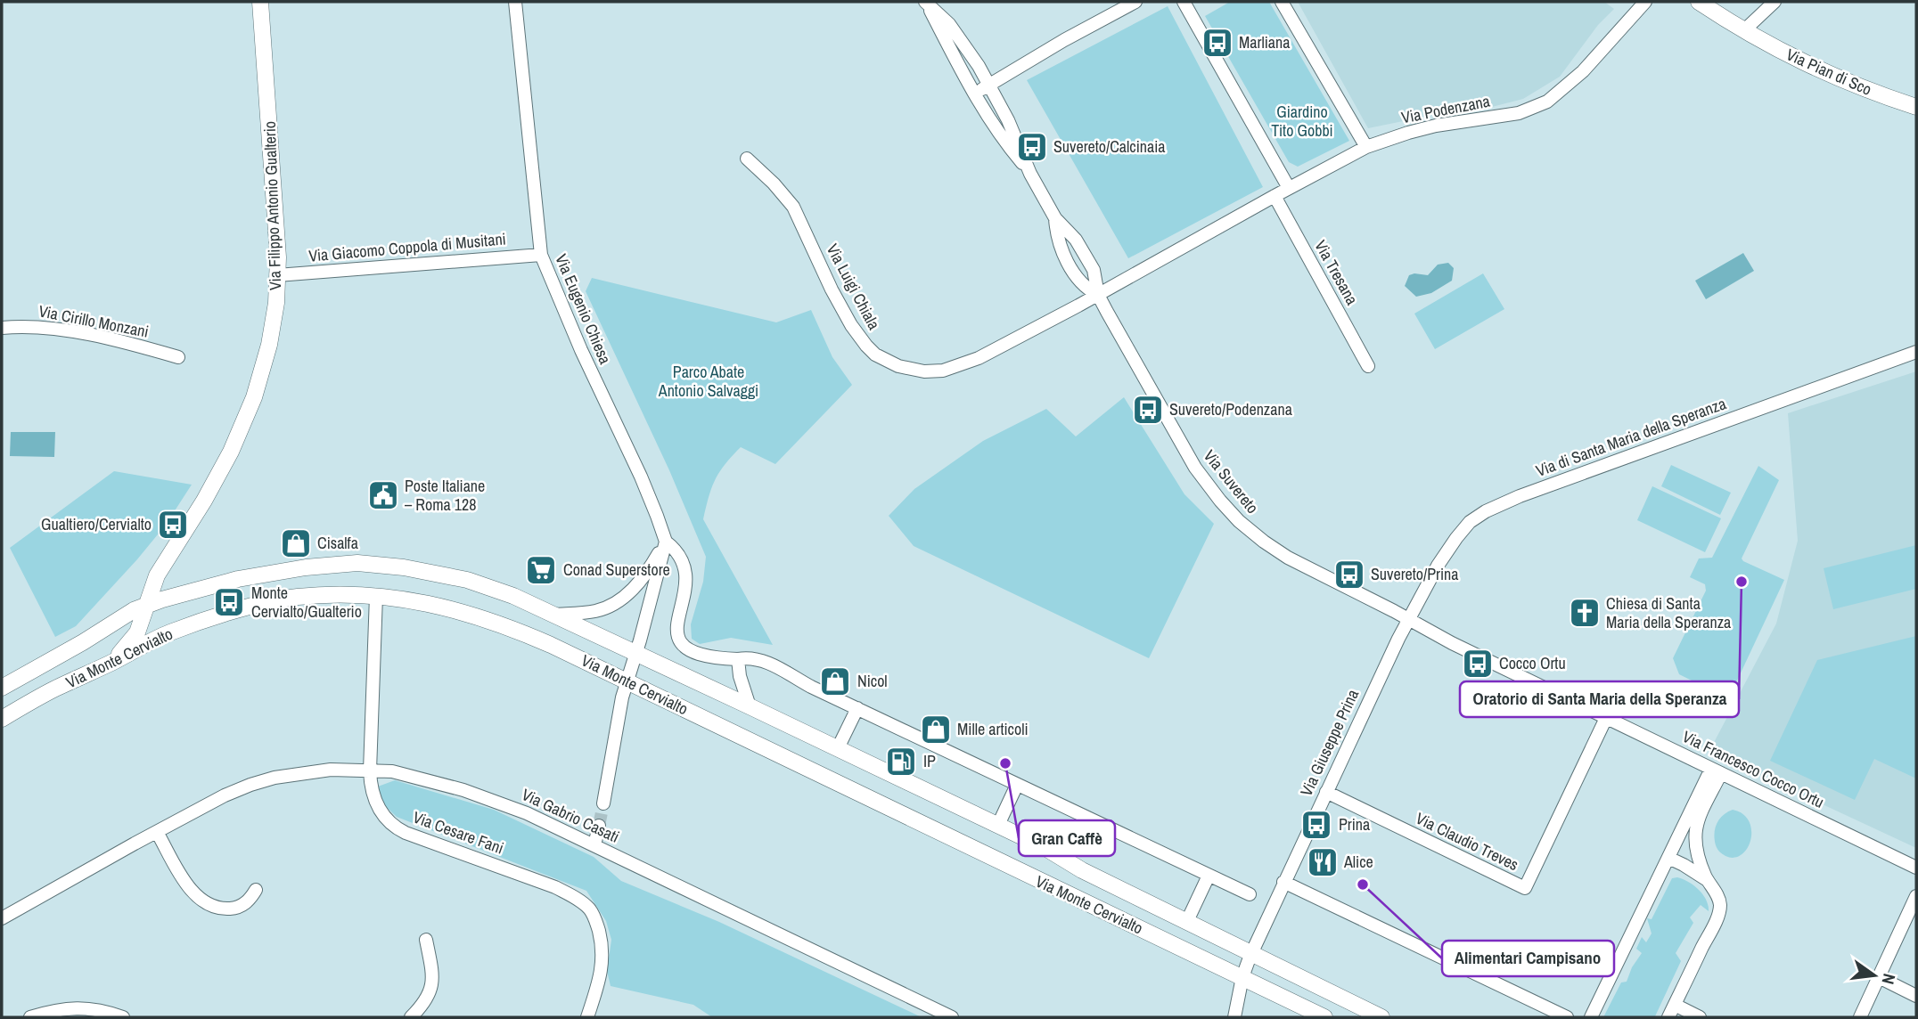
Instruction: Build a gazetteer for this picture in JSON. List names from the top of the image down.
{
  "streets": {
    "street": [
      "Via Pian di Sco",
      "Via Podenzana",
      "Via Filippo Antonio Gualterio",
      "Via Giacomo Coppola di Musitani",
      "Via Tresana",
      "Via Luigi Chiala",
      "Via Eugenio Chiesa",
      "Via Cirillo Monzani",
      "Via di Santa Maria della Speranza",
      "Via Suvereto",
      "Via Monte Cervialto",
      "Via Giuseppe Prina",
      "Via Francesco Cocco Ortu",
      "Via Gabrio Casati",
      "Via Cesare Fani",
      "Via Claudio Treves"
    ]
  },
  "crossings": [
    ["Via Podenzana", "Via Tresana"],
    ["Via Podenzana", "Via Luigi Chiala"],
    ["Via Podenzana", "Via Suvereto"],
    ["Via Filippo Antonio Gualterio", "Via Giacomo Coppola di Musitani"],
    ["Via Filippo Antonio Gualterio", "Via Monte Cervialto"],
    ["Via Giacomo Coppola di Musitani", "Via Eugenio Chiesa"],
    ["Via Luigi Chiala", "Via Suvereto"],
    ["Via di Santa Maria della Speranza", "Via Suvereto"],
    ["Via di Santa Maria della Speranza", "Via Giuseppe Prina"],
    ["Via di Santa Maria della Speranza", "Via Francesco Cocco Ortu"],
    ["Via Suvereto", "Via Giuseppe Prina"],
    ["Via Suvereto", "Via Francesco Cocco Ortu"],
    ["Via Monte Cervialto", "Via Giuseppe Prina"],
    ["Via Monte Cervialto", "Via Cesare Fani"],
    ["Via Giuseppe Prina", "Via Francesco Cocco Ortu"],
    ["Via Giuseppe Prina", "Via Claudio Treves"],
    ["Via Francesco Cocco Ortu", "Via Claudio Treves"],
    ["Via Gabrio Casati", "Via Cesare Fani"]
  ],
  "parks": ["Giardino Tito Gobbi", "Parco Abate Antonio Salvaggi"],
  "places": {
    "bus stop": [
      "Marliana",
      "Suvereto/Calcinaia",
      "Suvereto/Podenzana",
      "Gualtiero/Cervialto",
      "Suvereto/Prina",
      "Monte Cervialto/Gualterio",
      "Cocco Ortu",
      "Prina"
    ],
    "public building": ["Poste Italiane – Roma 128"],
    "shop": ["Cisalfa", "Nicol", "Mille articoli"],
    "supermarket": ["Conad Superstore"],
    "other": ["Oratorio di Santa Maria della Speranza", "Gran Caffè", "Alimentari Campisano"],
    "church": ["Chiesa di Santa Maria della Speranza"],
    "fuel station": ["IP"],
    "restaurant": ["Alice"]
  },
  "north": "right"
}
